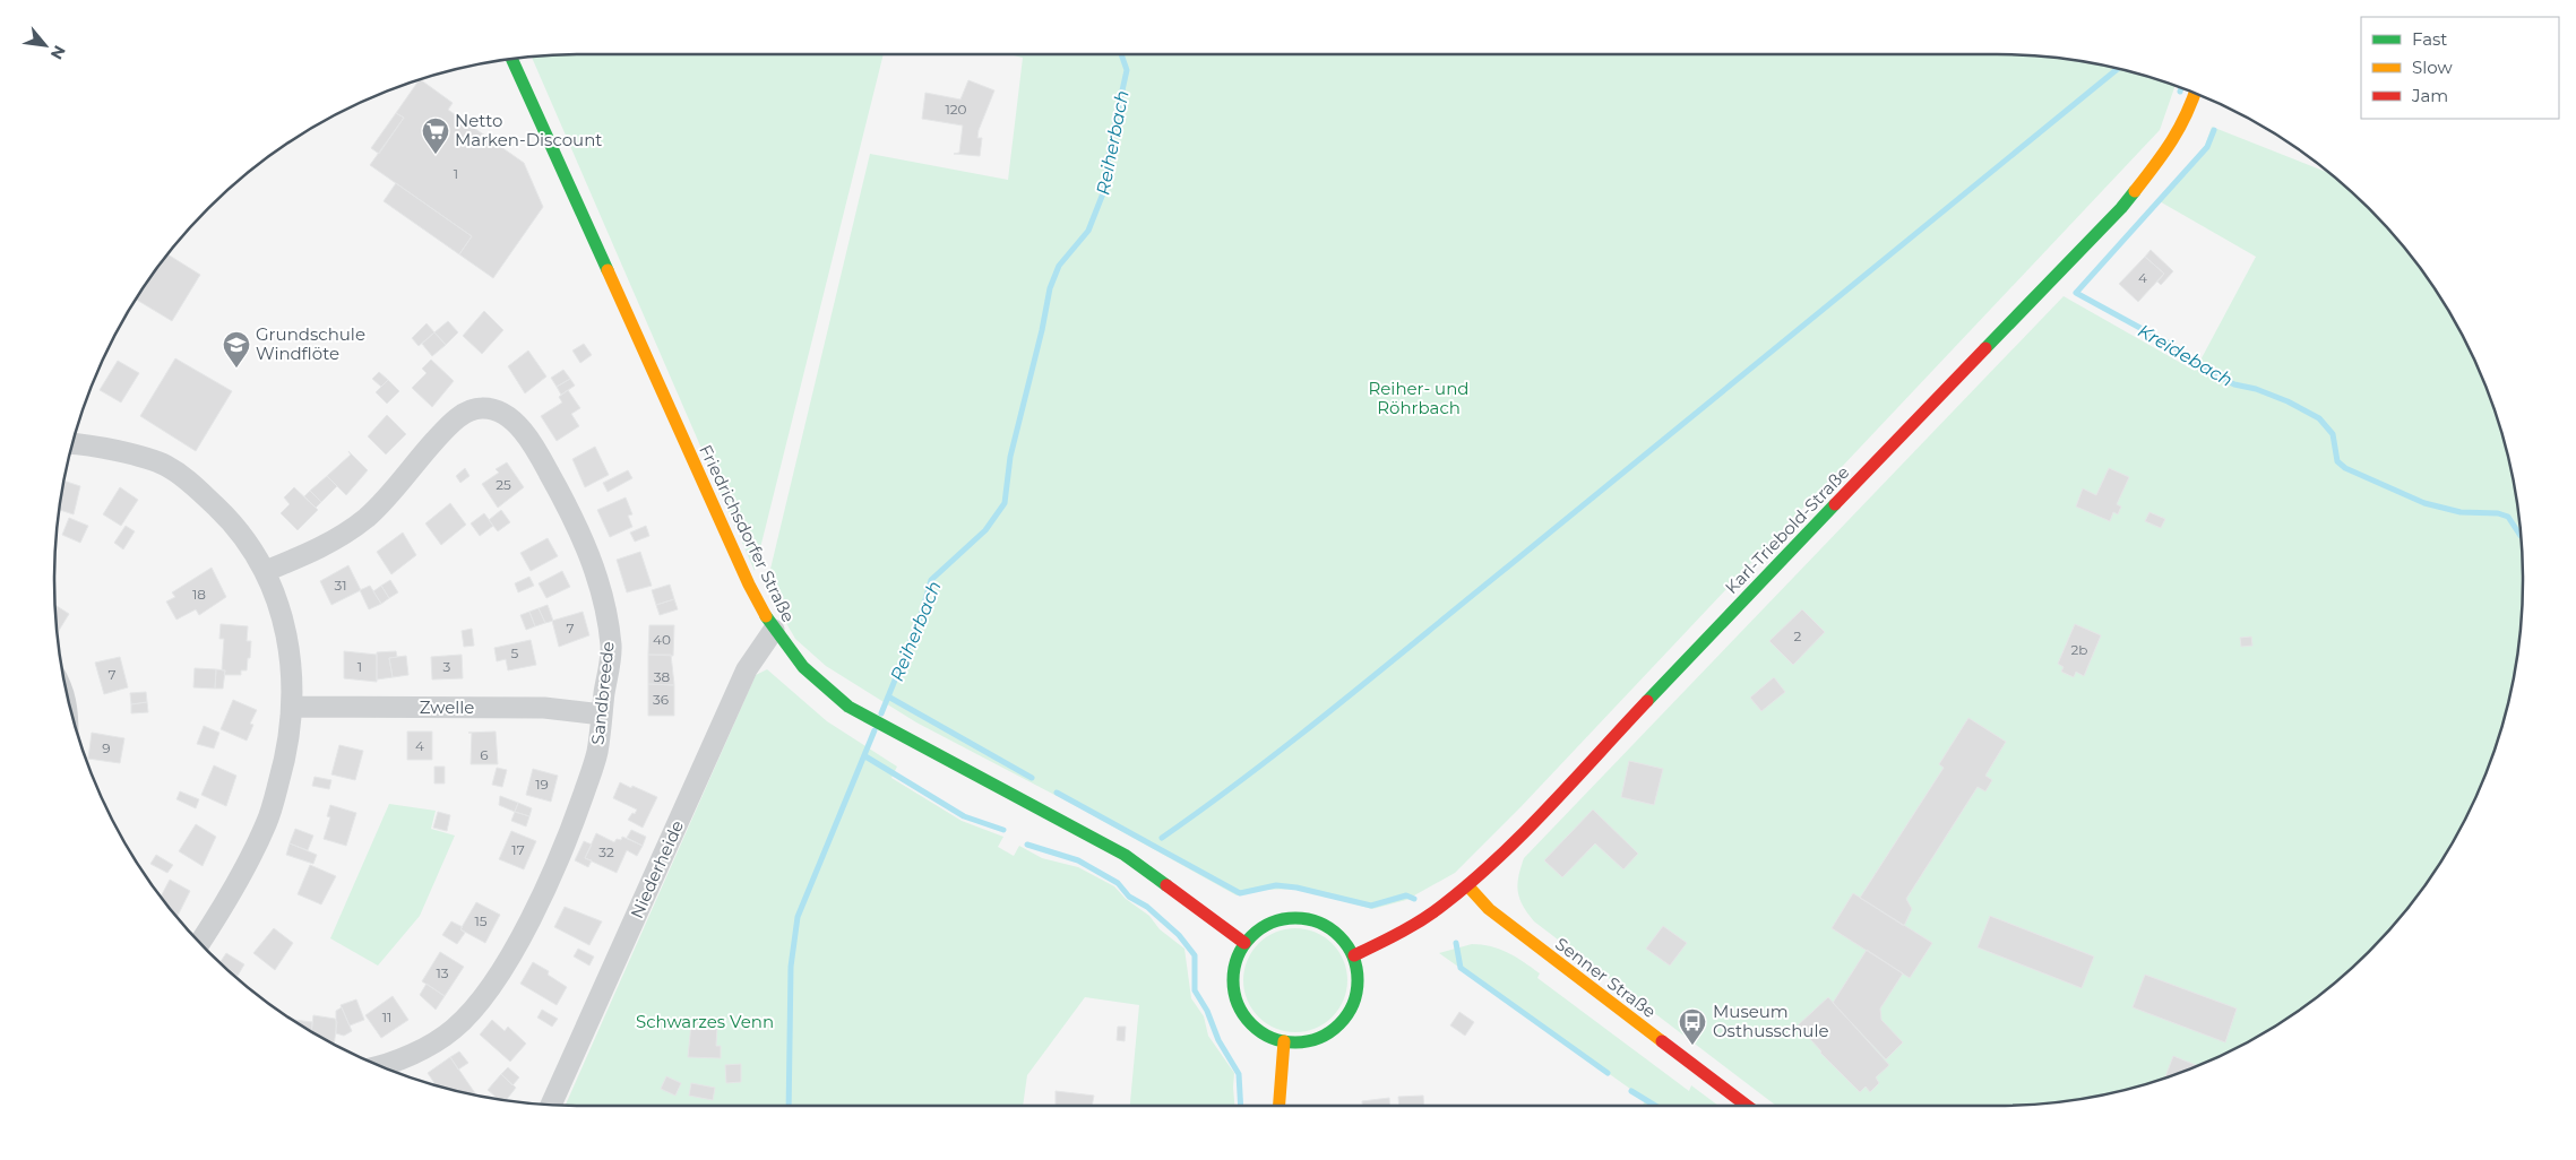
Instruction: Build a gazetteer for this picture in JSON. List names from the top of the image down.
{
  "streets": {
    "main road": ["Karl-Triebold-Straße", "Friedrichsdorfer Straße", "Senner Straße"],
    "street": ["Sandbreede", "Zwelle", "Niederheide"]
  },
  "crossings": [
    ["Karl-Triebold-Straße", "Friedrichsdorfer Straße"],
    ["Karl-Triebold-Straße", "Senner Straße"],
    ["Friedrichsdorfer Straße", "Niederheide"],
    ["Sandbreede", "Zwelle"]
  ],
  "water": ["Reiherbach", "Kreidebach"],
  "parks": ["Reiher- und Röhrbach", "Schwarzes Venn"],
  "places": {
    "supermarket": ["Netto Marken-Discount"],
    "school or university": ["Grundschule Windflöte"],
    "bus stop": ["Museum Osthusschule"]
  },
  "house_numbers": [
    "120",
    "1",
    "4",
    "25",
    "31",
    "18",
    "7",
    "2",
    "40",
    "2b",
    "5",
    "1",
    "3",
    "7",
    "38",
    "36",
    "4",
    "9",
    "6",
    "19",
    "17",
    "32",
    "15",
    "13",
    "11"
  ],
  "legend": ["Fast", "Slow", "Jam"],
  "north": "bottom right"
}
